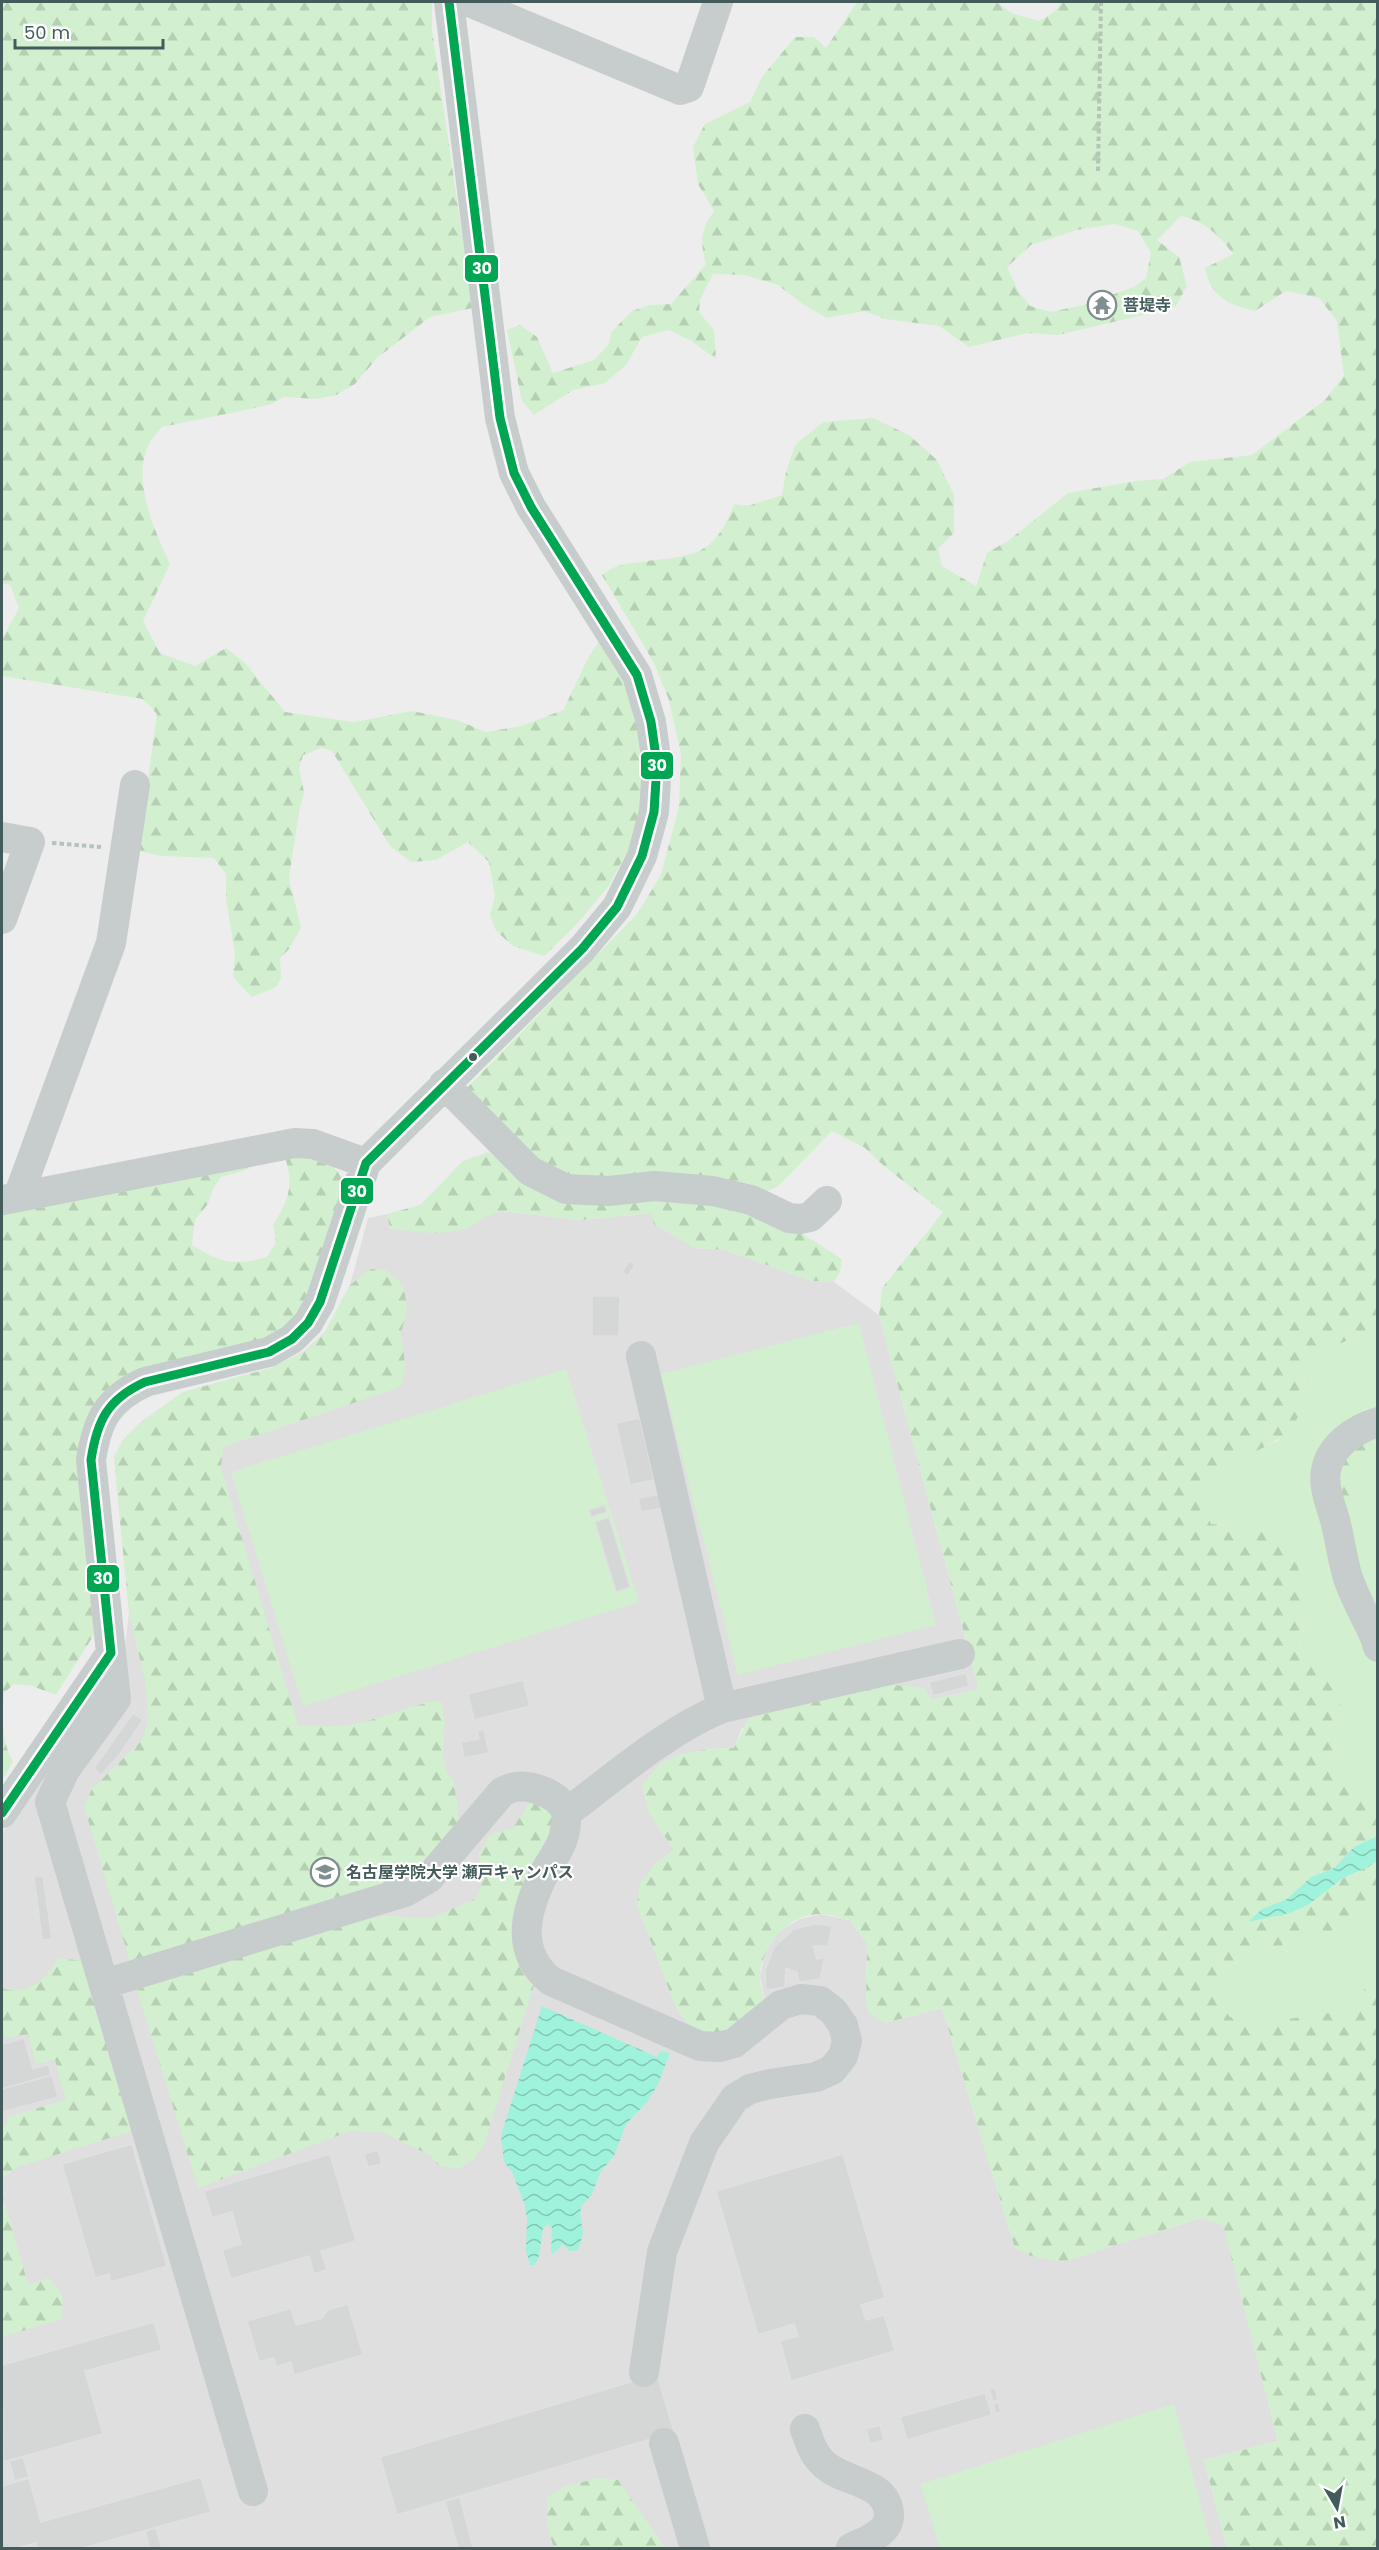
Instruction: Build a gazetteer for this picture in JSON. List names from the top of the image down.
{
  "places": {
    "temple": ["菩堤寺"],
    "school or university": ["名古屋学院大学 瀬戸キャンパス"]
  },
  "lines": ["transit line 30"],
  "scale_bar": "50 m",
  "north": "bottom"
}
